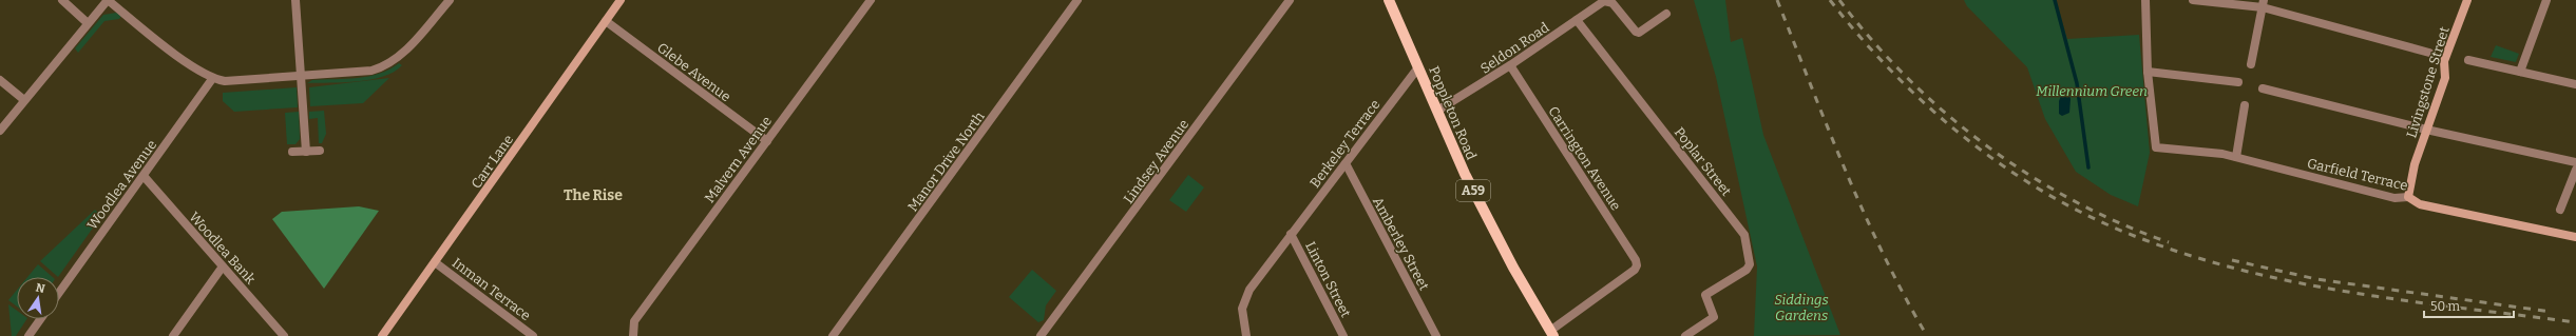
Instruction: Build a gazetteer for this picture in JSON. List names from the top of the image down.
{
  "streets": {
    "main road": ["Poppleton Road", "A59"],
    "street": [
      "Seldon Road",
      "Glebe Avenue",
      "Livingstone Street",
      "Berkeley Terrace",
      "Carrington Avenue",
      "Malvern Avenue",
      "Carr Lane",
      "Manor Drive North",
      "Lindsey Avenue",
      "Poplar Street",
      "Garfield Terrace",
      "Woodlea Avenue",
      "Amberley Street",
      "Woodlea Bank",
      "Linton Street",
      "Inman Terrace"
    ]
  },
  "crossings": [
    ["Seldon Road", "Poppleton Road"],
    ["Seldon Road", "Carrington Avenue"],
    ["Seldon Road", "Poplar Street"],
    ["Glebe Avenue", "Malvern Avenue"],
    ["Glebe Avenue", "Carr Lane"],
    ["Livingstone Street", "Garfield Terrace"],
    ["Poppleton Road", "Berkeley Terrace"],
    ["Poppleton Road", "Carrington Avenue"],
    ["Berkeley Terrace", "Amberley Street"],
    ["Berkeley Terrace", "Linton Street"],
    ["Carr Lane", "Inman Terrace"],
    ["Woodlea Avenue", "Woodlea Bank"]
  ],
  "districts": ["The Rise"],
  "parks": ["Millennium Green", "Siddings Gardens"],
  "scale_bar": "50 m",
  "north": "top"
}
